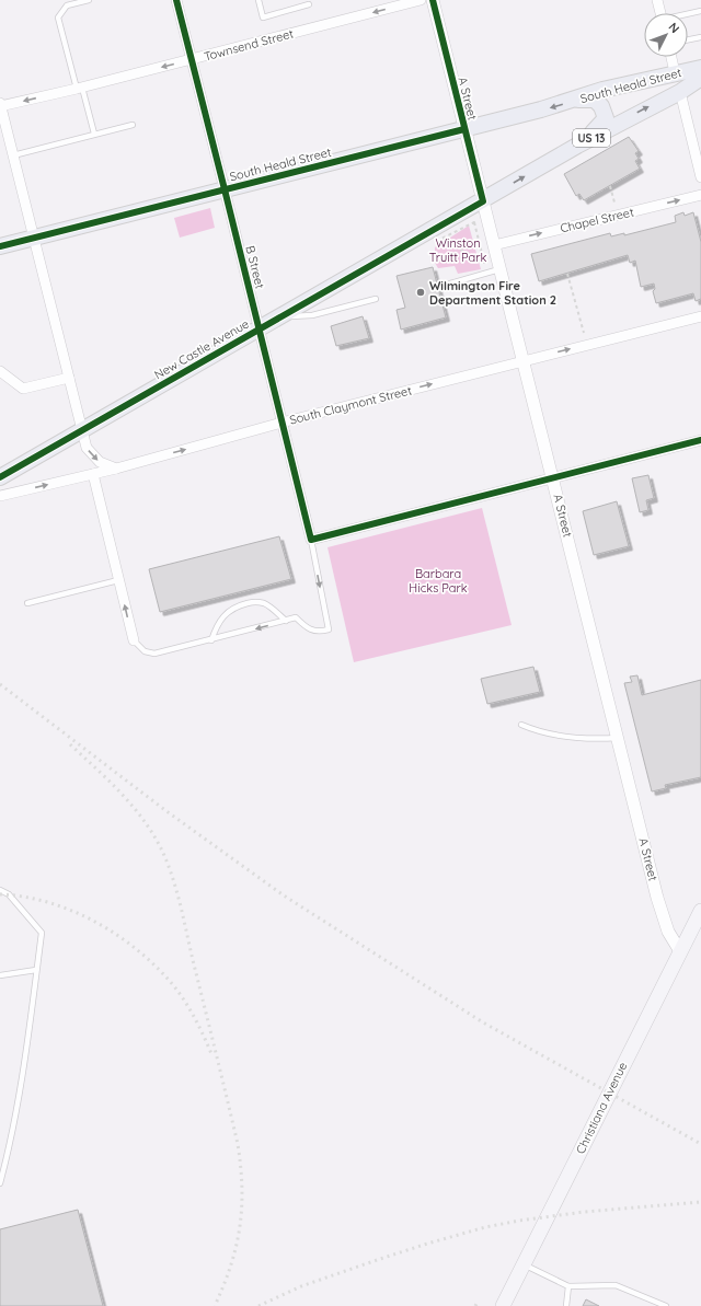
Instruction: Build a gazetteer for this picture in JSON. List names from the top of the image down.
{
  "streets": {
    "main road": [
      "South Heald Street",
      "US 13",
      "New Castle Avenue",
      "Christiana Avenue"
    ],
    "street": [
      "Townsend Street",
      "A Street",
      "Chapel Street",
      "B Street",
      "South Claymont Street"
    ]
  },
  "crossings": [
    ["Townsend Street", "B Street"],
    ["South Heald Street", "A Street"],
    ["South Heald Street", "B Street"],
    ["A Street", "Chapel Street"],
    ["A Street", "New Castle Avenue"],
    ["A Street", "South Claymont Street"],
    ["A Street", "Christiana Avenue"],
    ["B Street", "New Castle Avenue"],
    ["B Street", "South Claymont Street"]
  ],
  "one_way": ["Townsend Street", "Chapel Street", "South Claymont Street"],
  "parks": ["Winston Truitt Park", "Barbara Hicks Park"],
  "places": ["Wilmington Fire Department Station 2"],
  "north": "top right"
}
